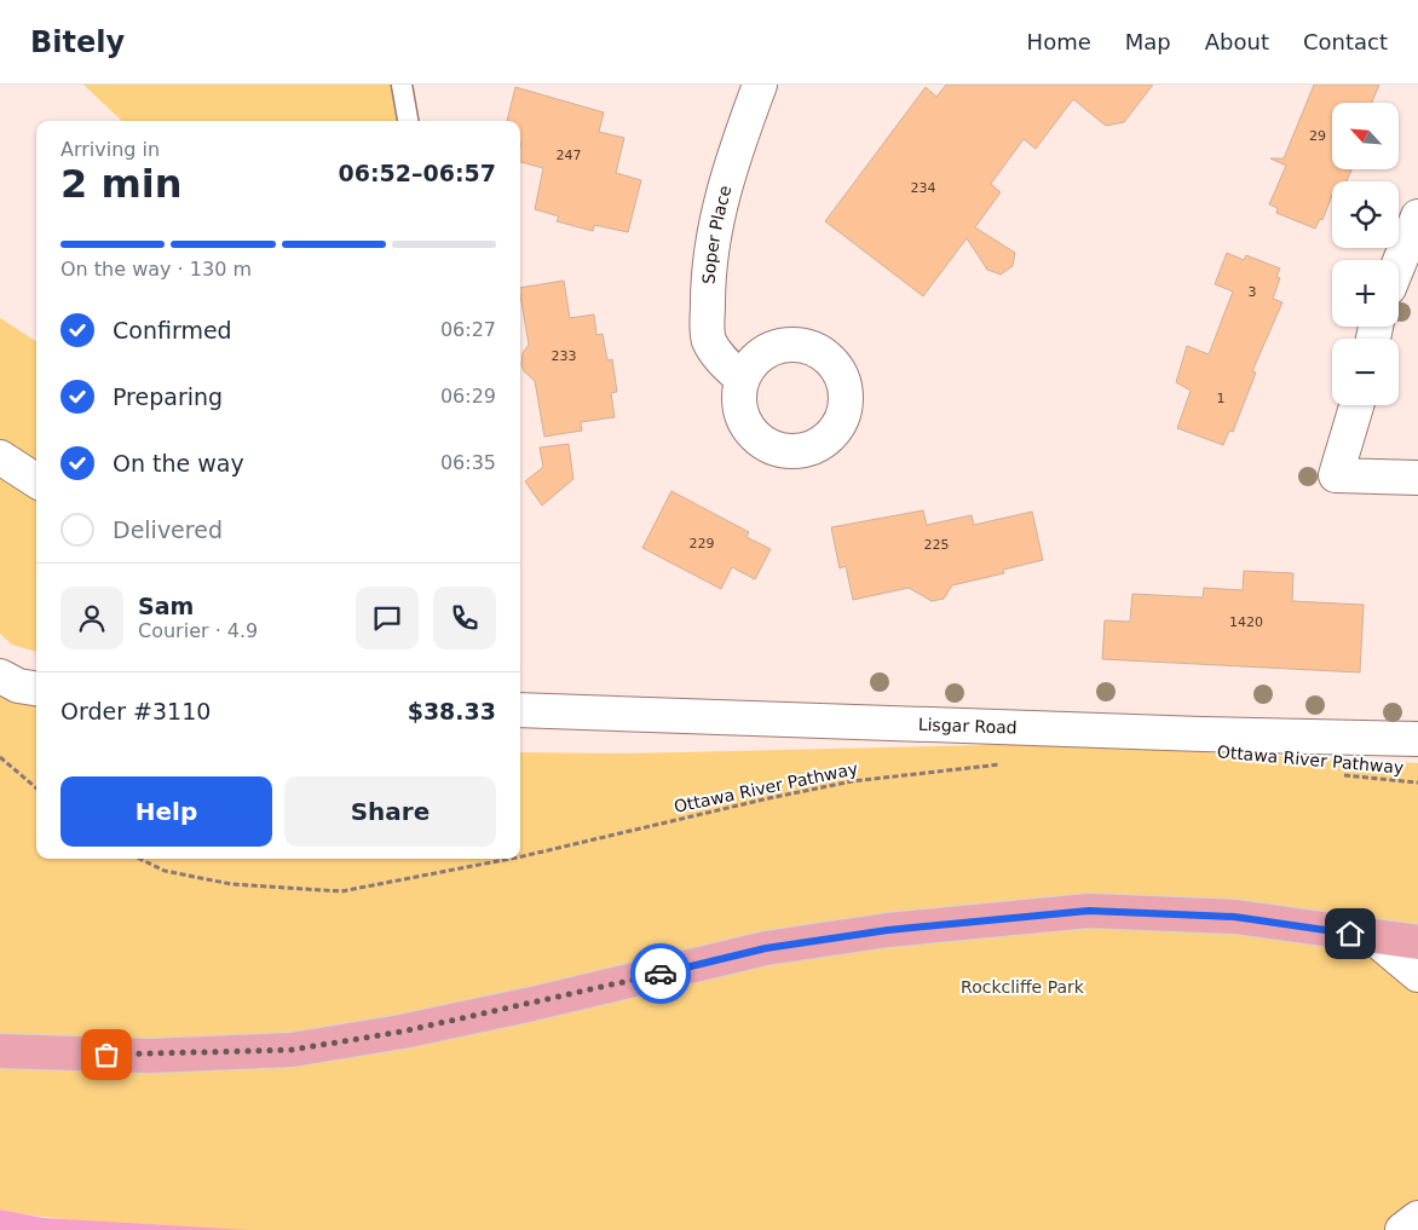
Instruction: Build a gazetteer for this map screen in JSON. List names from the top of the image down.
{
  "streets": {
    "street": ["Soper Place", "Lisgar Road"],
    "path": ["Ottawa River Pathway"]
  },
  "parks": ["Rockcliffe Park"],
  "house_numbers": [
    "29",
    "247",
    "234",
    "3",
    "233",
    "1",
    "229",
    "225",
    "1420"
  ],
  "north": "top left",
  "page": {
    "header": "Bitely",
    "nav": [
      "Home",
      "Map",
      "About",
      "Contact"
    ],
    "map_buttons": ["+", "−"],
    "heading": ["2 min", "Arriving in", "06:52–06:57"],
    "panel": [
      "Sam",
      "Courier · 4.9",
      "Order #3110",
      "$38.33"
    ],
    "bar": "On the way · 130 m",
    "list": [
      ["Confirmed", "06:27"],
      ["Preparing", "06:29"],
      ["On the way", "06:35"],
      "Delivered"
    ],
    "buttons": ["Help", "Share"]
  }
}
